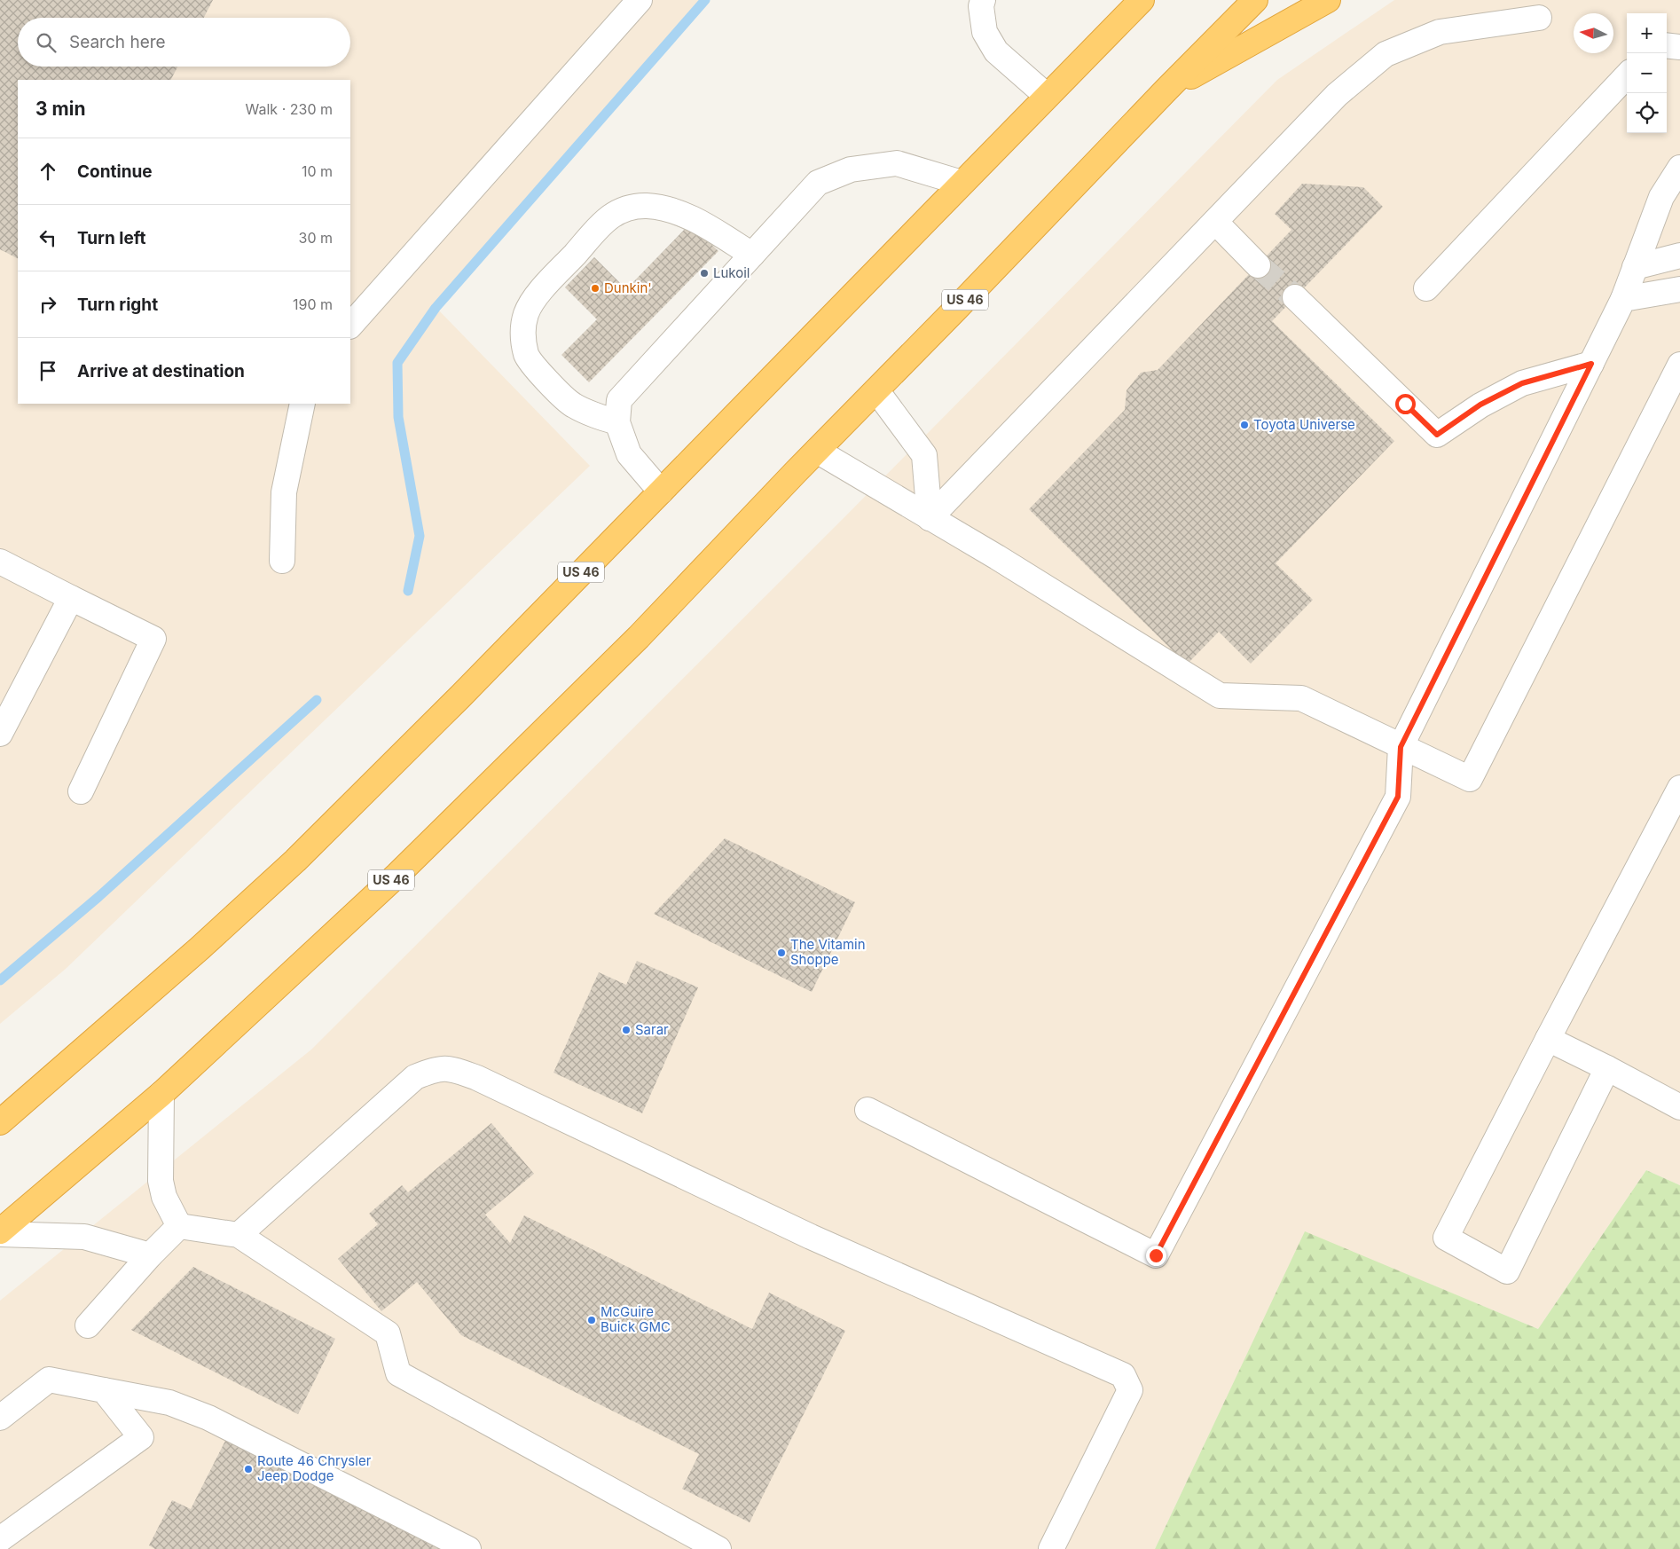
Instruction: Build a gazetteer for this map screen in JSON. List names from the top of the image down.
{
  "streets": {
    "highway": ["US 46"]
  },
  "places": [
    "Lukoil",
    "Dunkin'",
    "Toyota Universe",
    "The Vitamin Shoppe",
    "Sarar",
    "McGuire Buick GMC",
    "Route 46 Chrysler Jeep Dodge"
  ],
  "north": "left",
  "page": {
    "map_buttons": ["+", "−"],
    "search": "Search here",
    "heading": ["3 min", "Walk · 230 m"],
    "list": [
      ["Continue", "10 m"],
      ["Turn left", "30 m"],
      ["Turn right", "190 m"],
      "Arrive at destination"
    ]
  }
}
